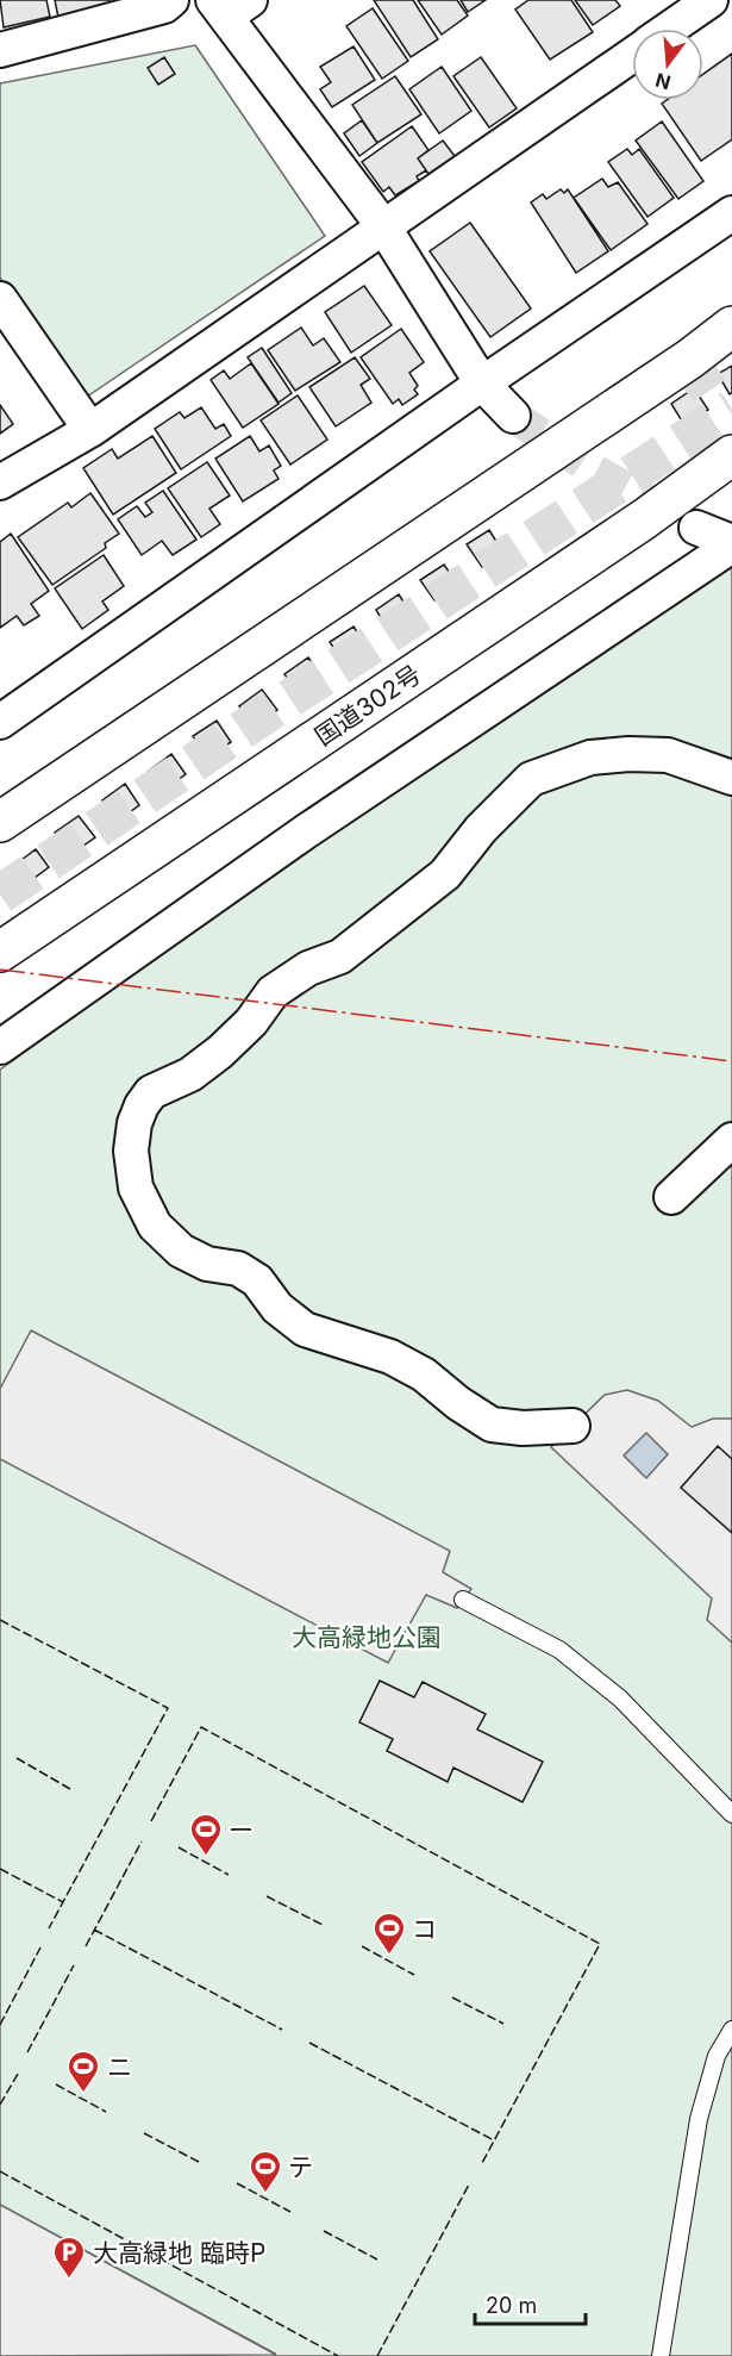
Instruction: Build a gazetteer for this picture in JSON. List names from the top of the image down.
{
  "streets": {
    "highway": ["国道302号"]
  },
  "parks": ["大高緑地公園"],
  "places": {
    "sports": [
      "ー",
      "コ",
      "ニ",
      "テ"
    ],
    "parking": ["大高緑地 臨時P"]
  },
  "scale_bar": "20 m",
  "north": "bottom"
}
